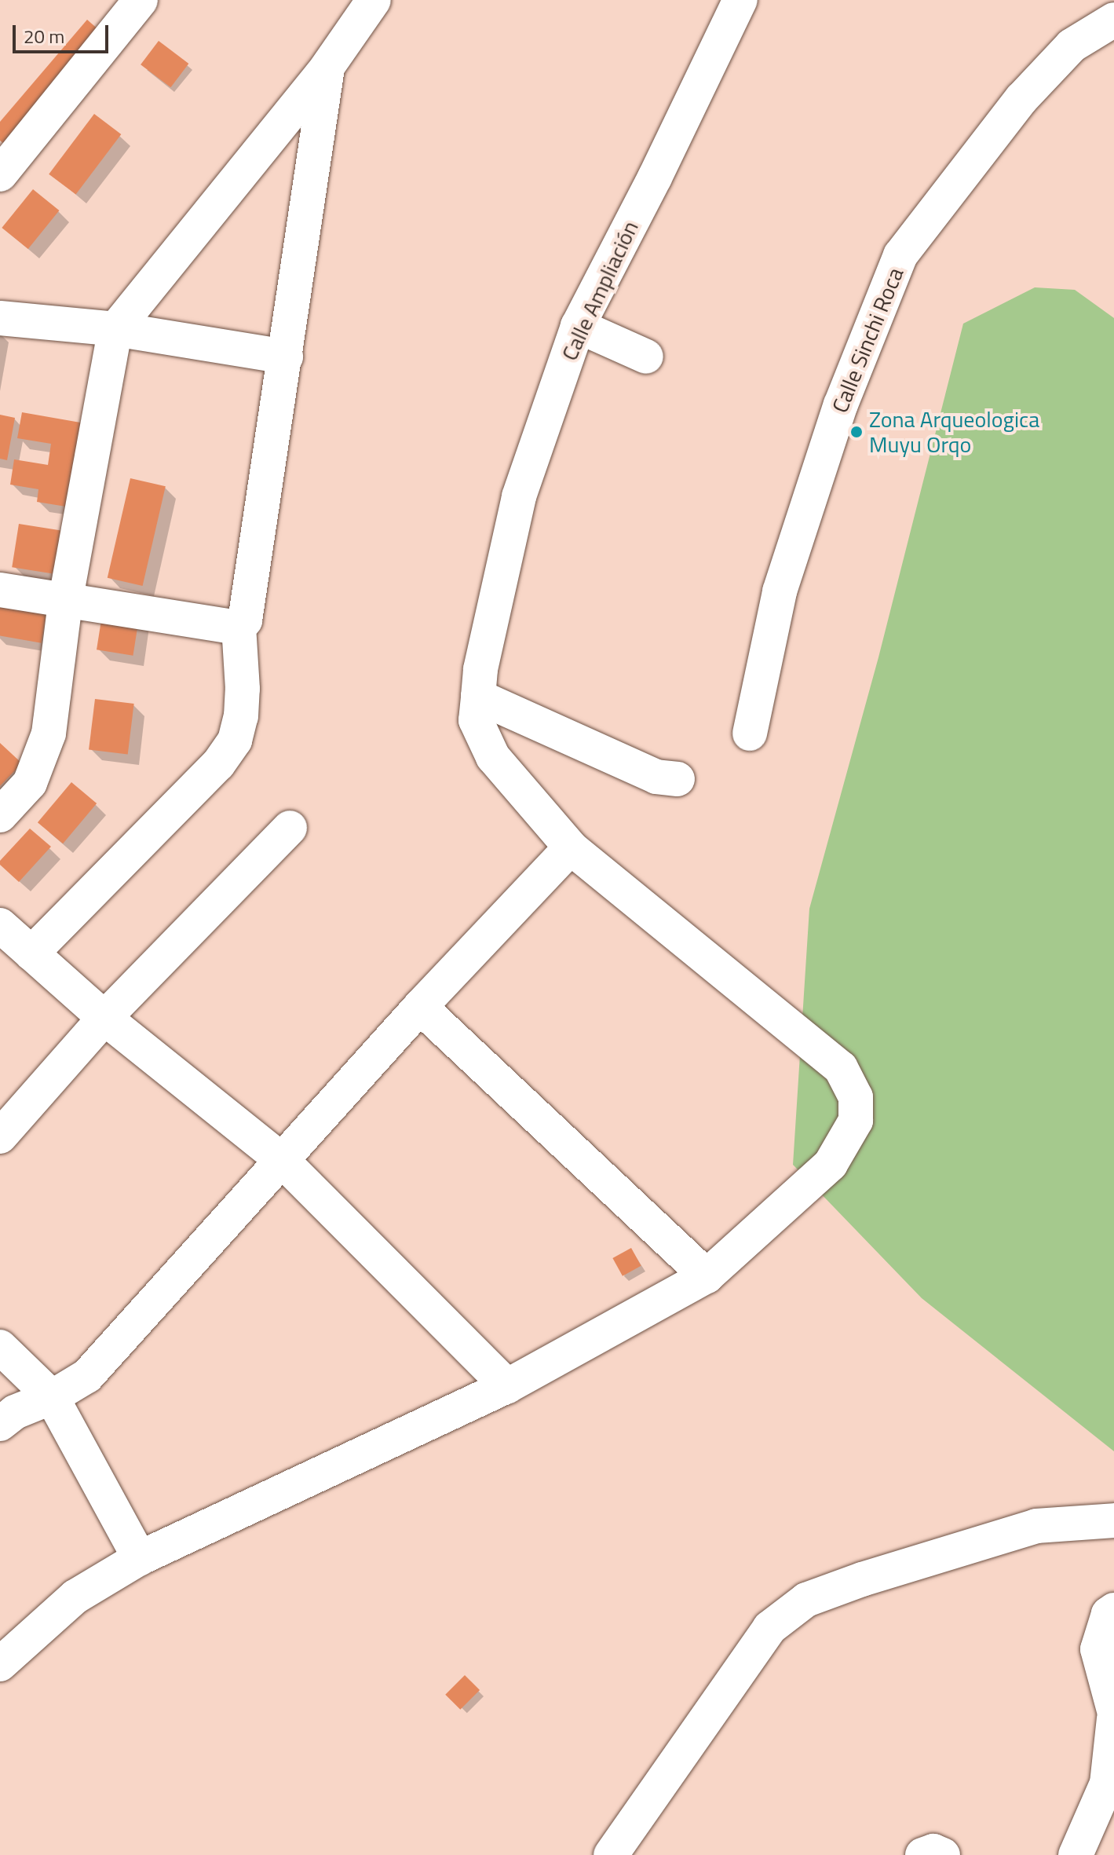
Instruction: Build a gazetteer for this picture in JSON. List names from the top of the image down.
{
  "streets": {
    "street": ["Calle Ampliación", "Calle Sinchi Roca"]
  },
  "places": ["Zona Arqueologica Muyu Orqo"],
  "scale_bar": "20 m"
}
